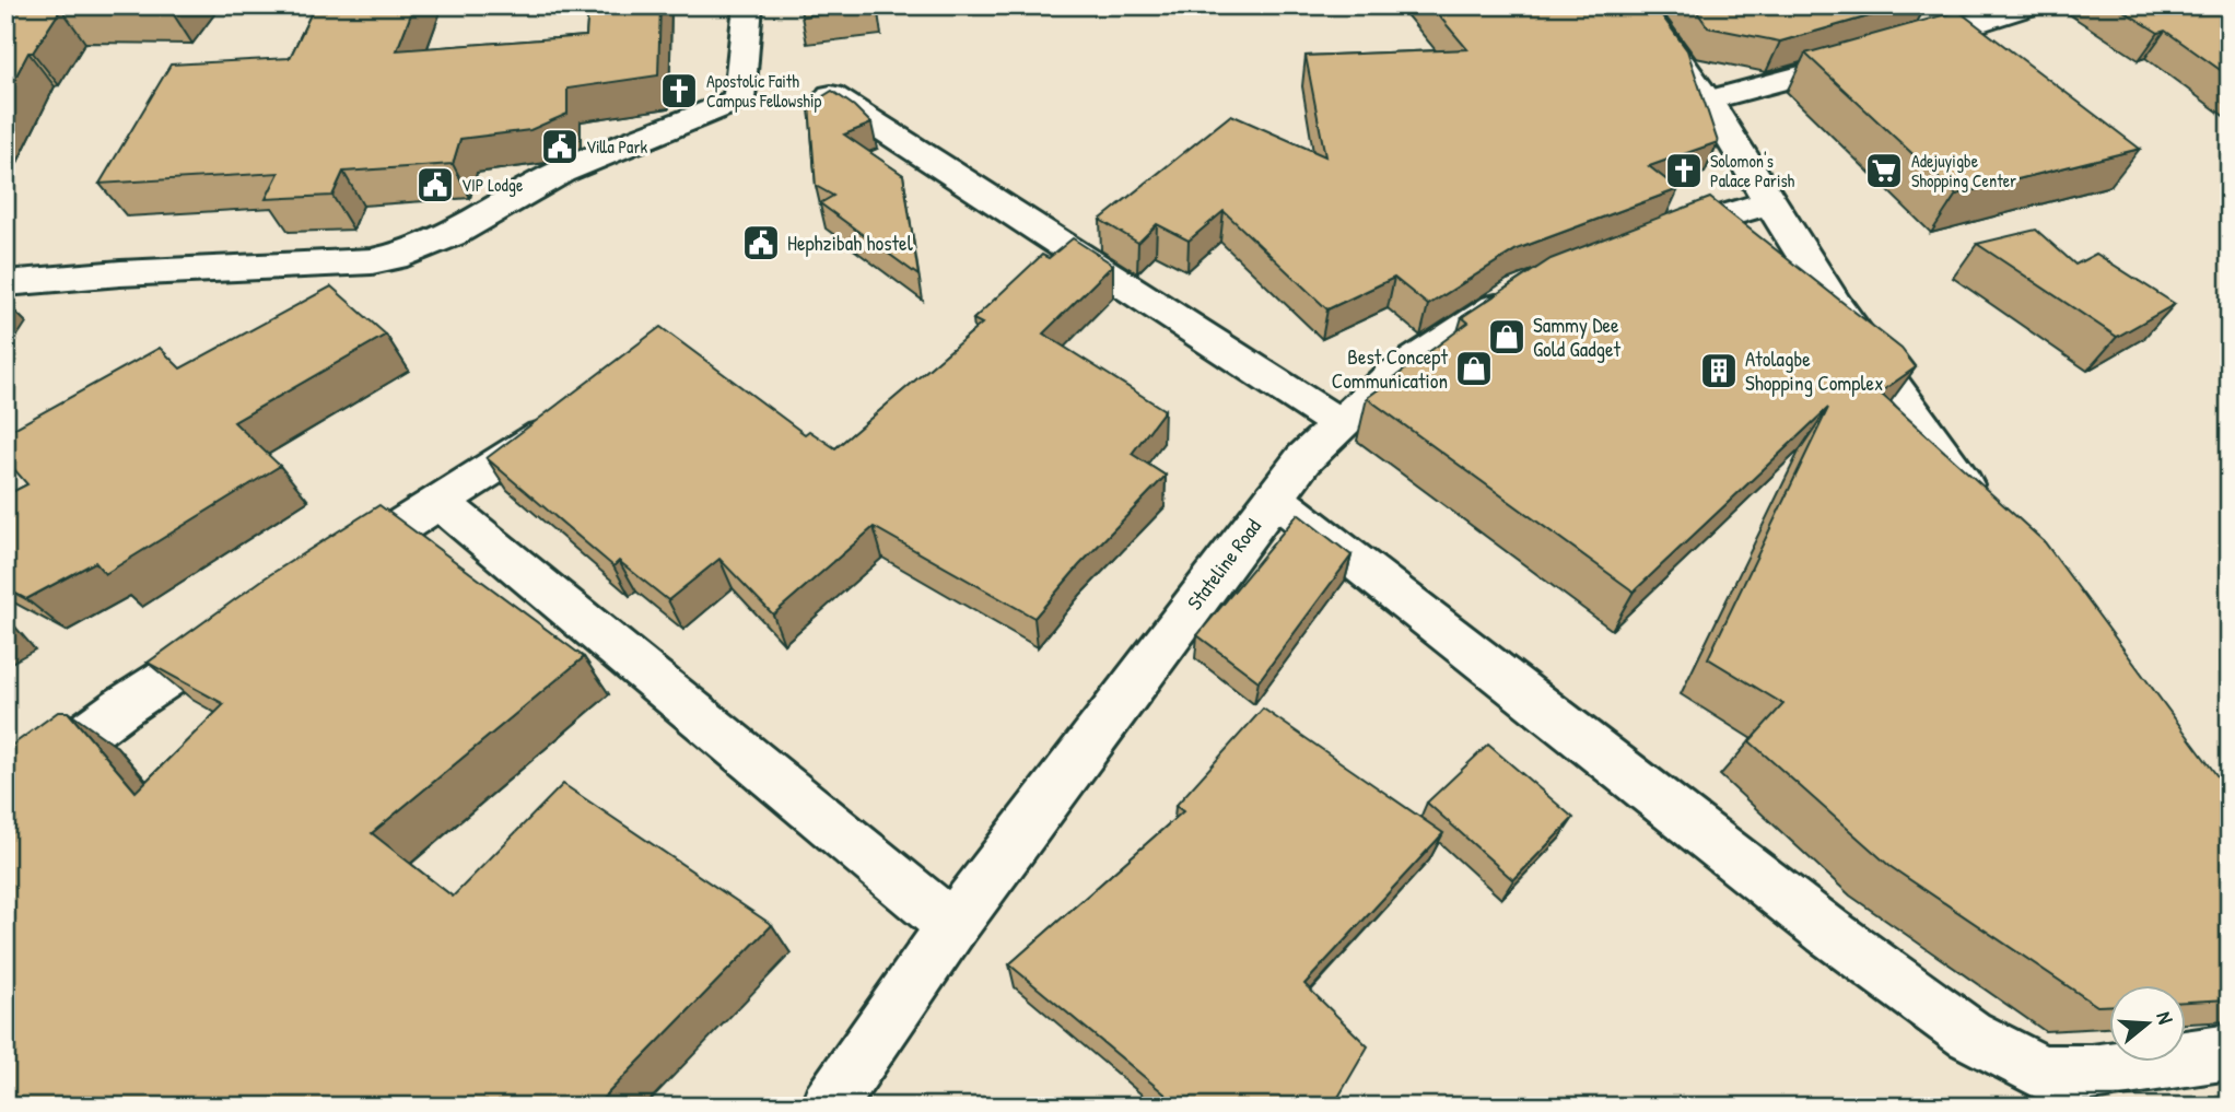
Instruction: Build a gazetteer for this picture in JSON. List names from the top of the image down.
{
  "streets": {
    "street": ["Stateline Road"]
  },
  "places": {
    "church": ["Apostolic Faith Campus Fellowship", "Solomon's Palace Parish"],
    "public building": ["Villa Park", "VIP Lodge", "Hephzibah hostel"],
    "supermarket": ["Adejuyigbe Shopping Center"],
    "shop": ["Sammy Dee Gold Gadget", "Best Concept Communication"],
    "building": ["Atolagbe Shopping Complex"]
  },
  "north": "right"
}
